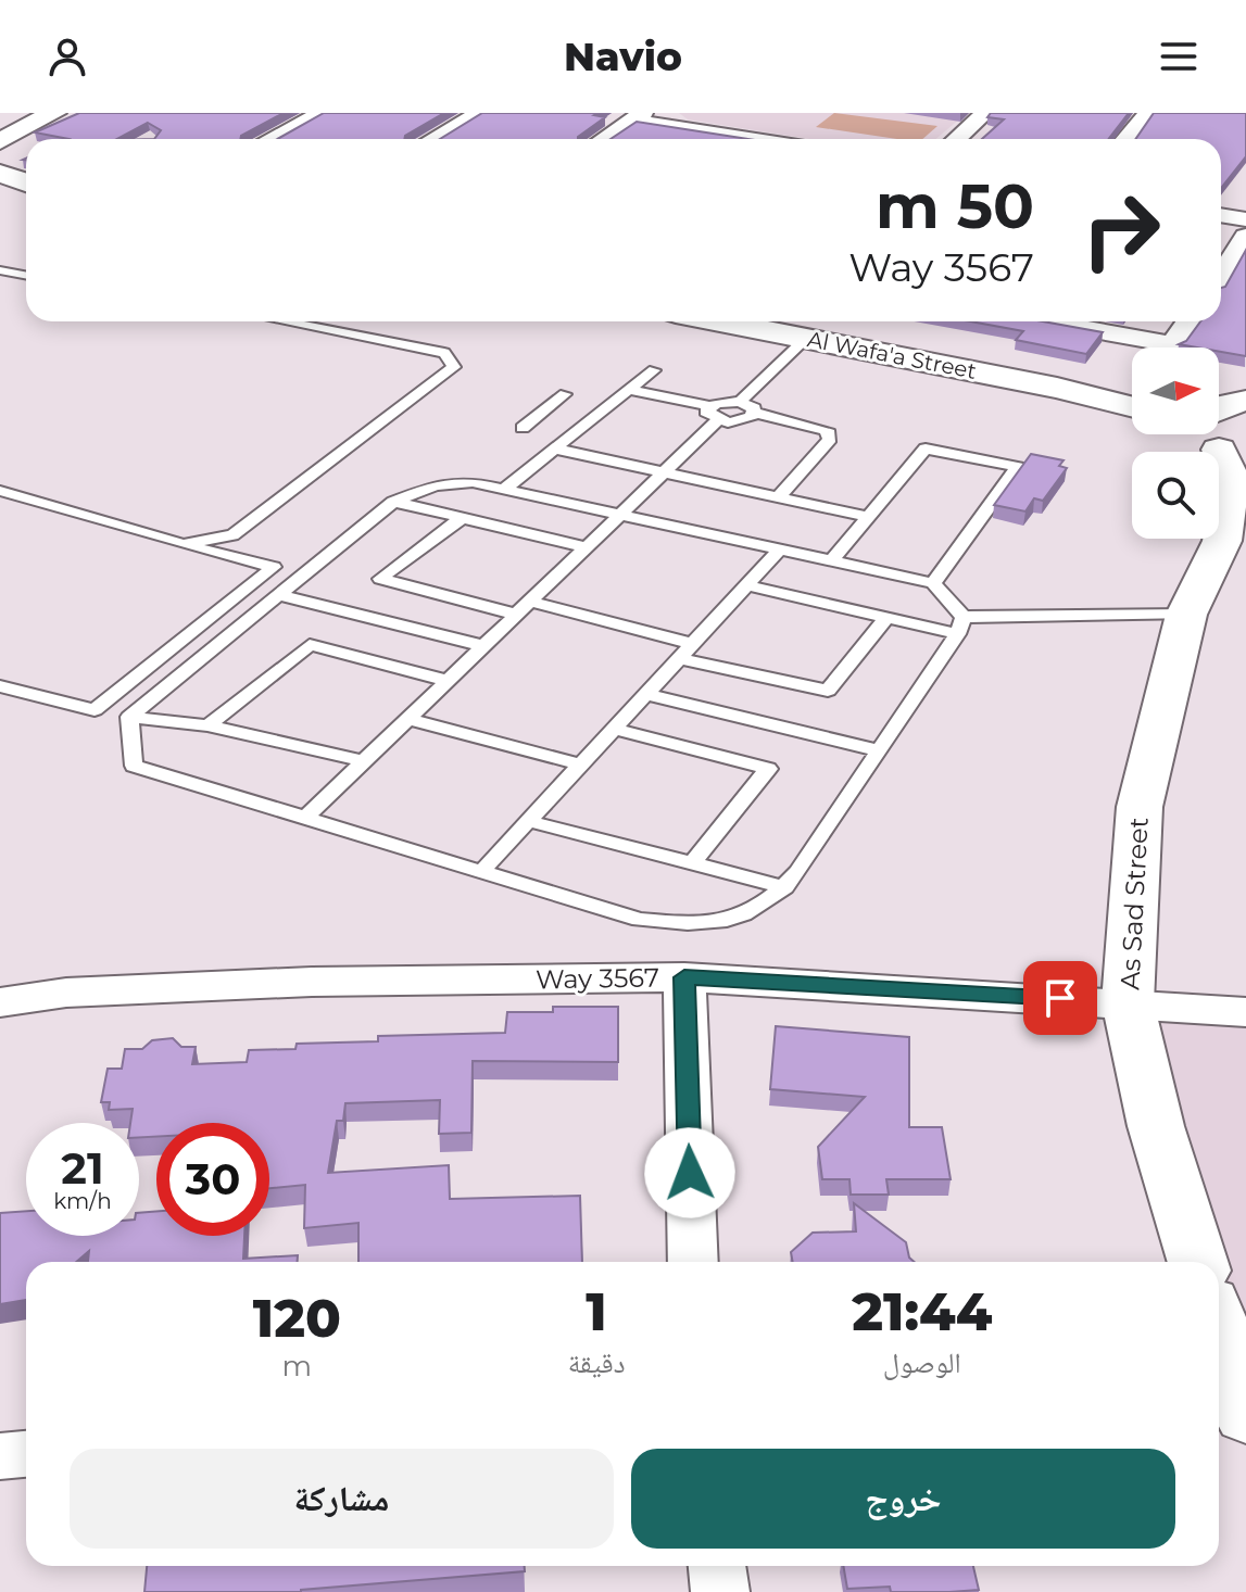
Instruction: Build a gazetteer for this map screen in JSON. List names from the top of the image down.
{
  "streets": {
    "street": ["Al Wafa'a Street", "As Sad Street", "Way 3567"]
  },
  "crossings": [
    ["As Sad Street", "Way 3567"]
  ],
  "north": "right",
  "page": {
    "header": "Navio",
    "turn": ["50 m", "Way 3567"],
    "speed": "21 km/h",
    "limit": "30",
    "eta": [
      "21:44",
      "الوصول",
      "1",
      "دقيقة",
      "120",
      "m"
    ],
    "buttons": ["خروج", "مشاركة"]
  }
}
